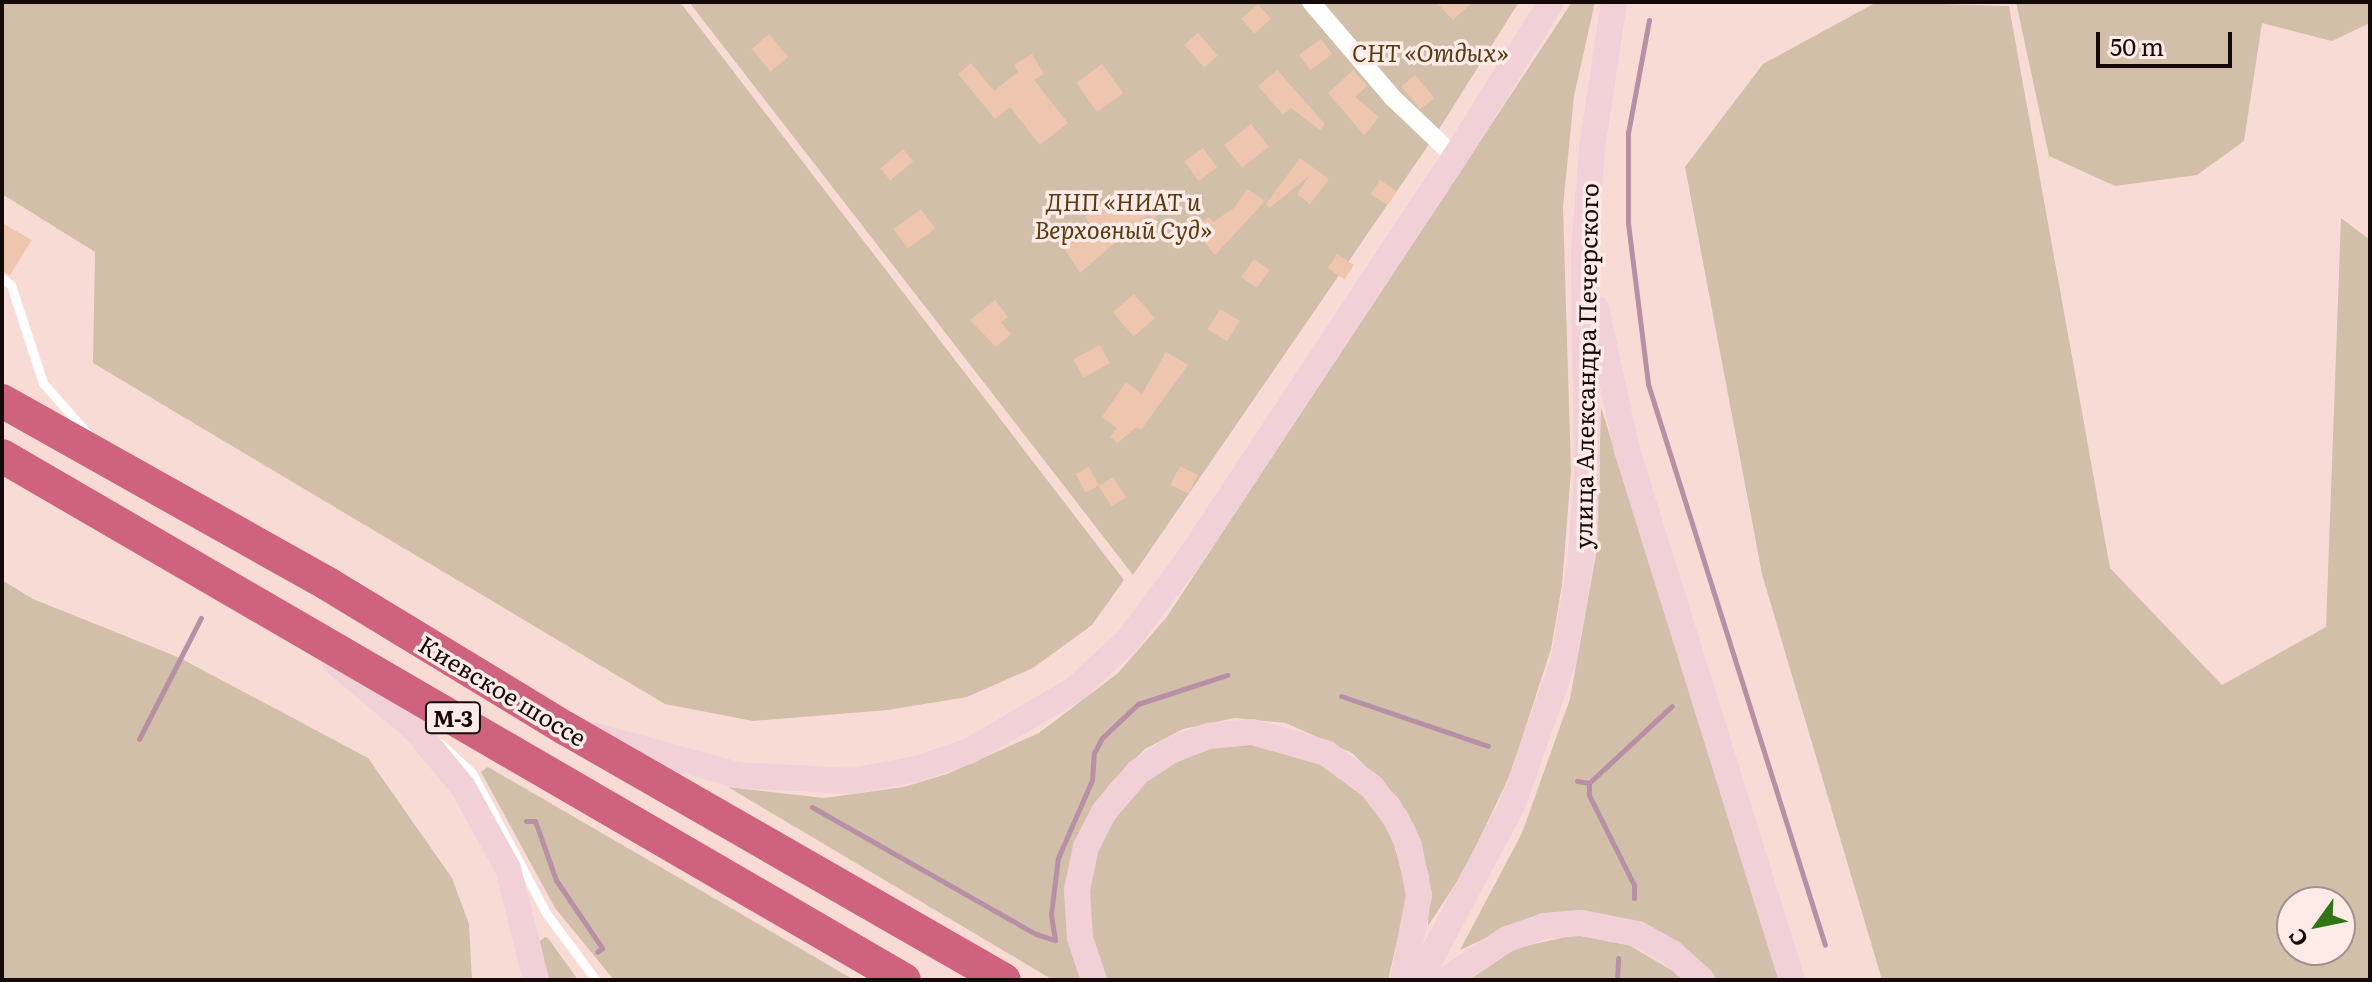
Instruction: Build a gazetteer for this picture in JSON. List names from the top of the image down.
{
  "streets": {
    "highway": ["Киевское шоссе", "М-3"],
    "main road": ["улица Александра Печерского"]
  },
  "parks": ["СНТ «Отдых»", "ДНП «НИАТ и Верховный Суд»"],
  "scale_bar": "50 m",
  "north": "bottom left"
}
